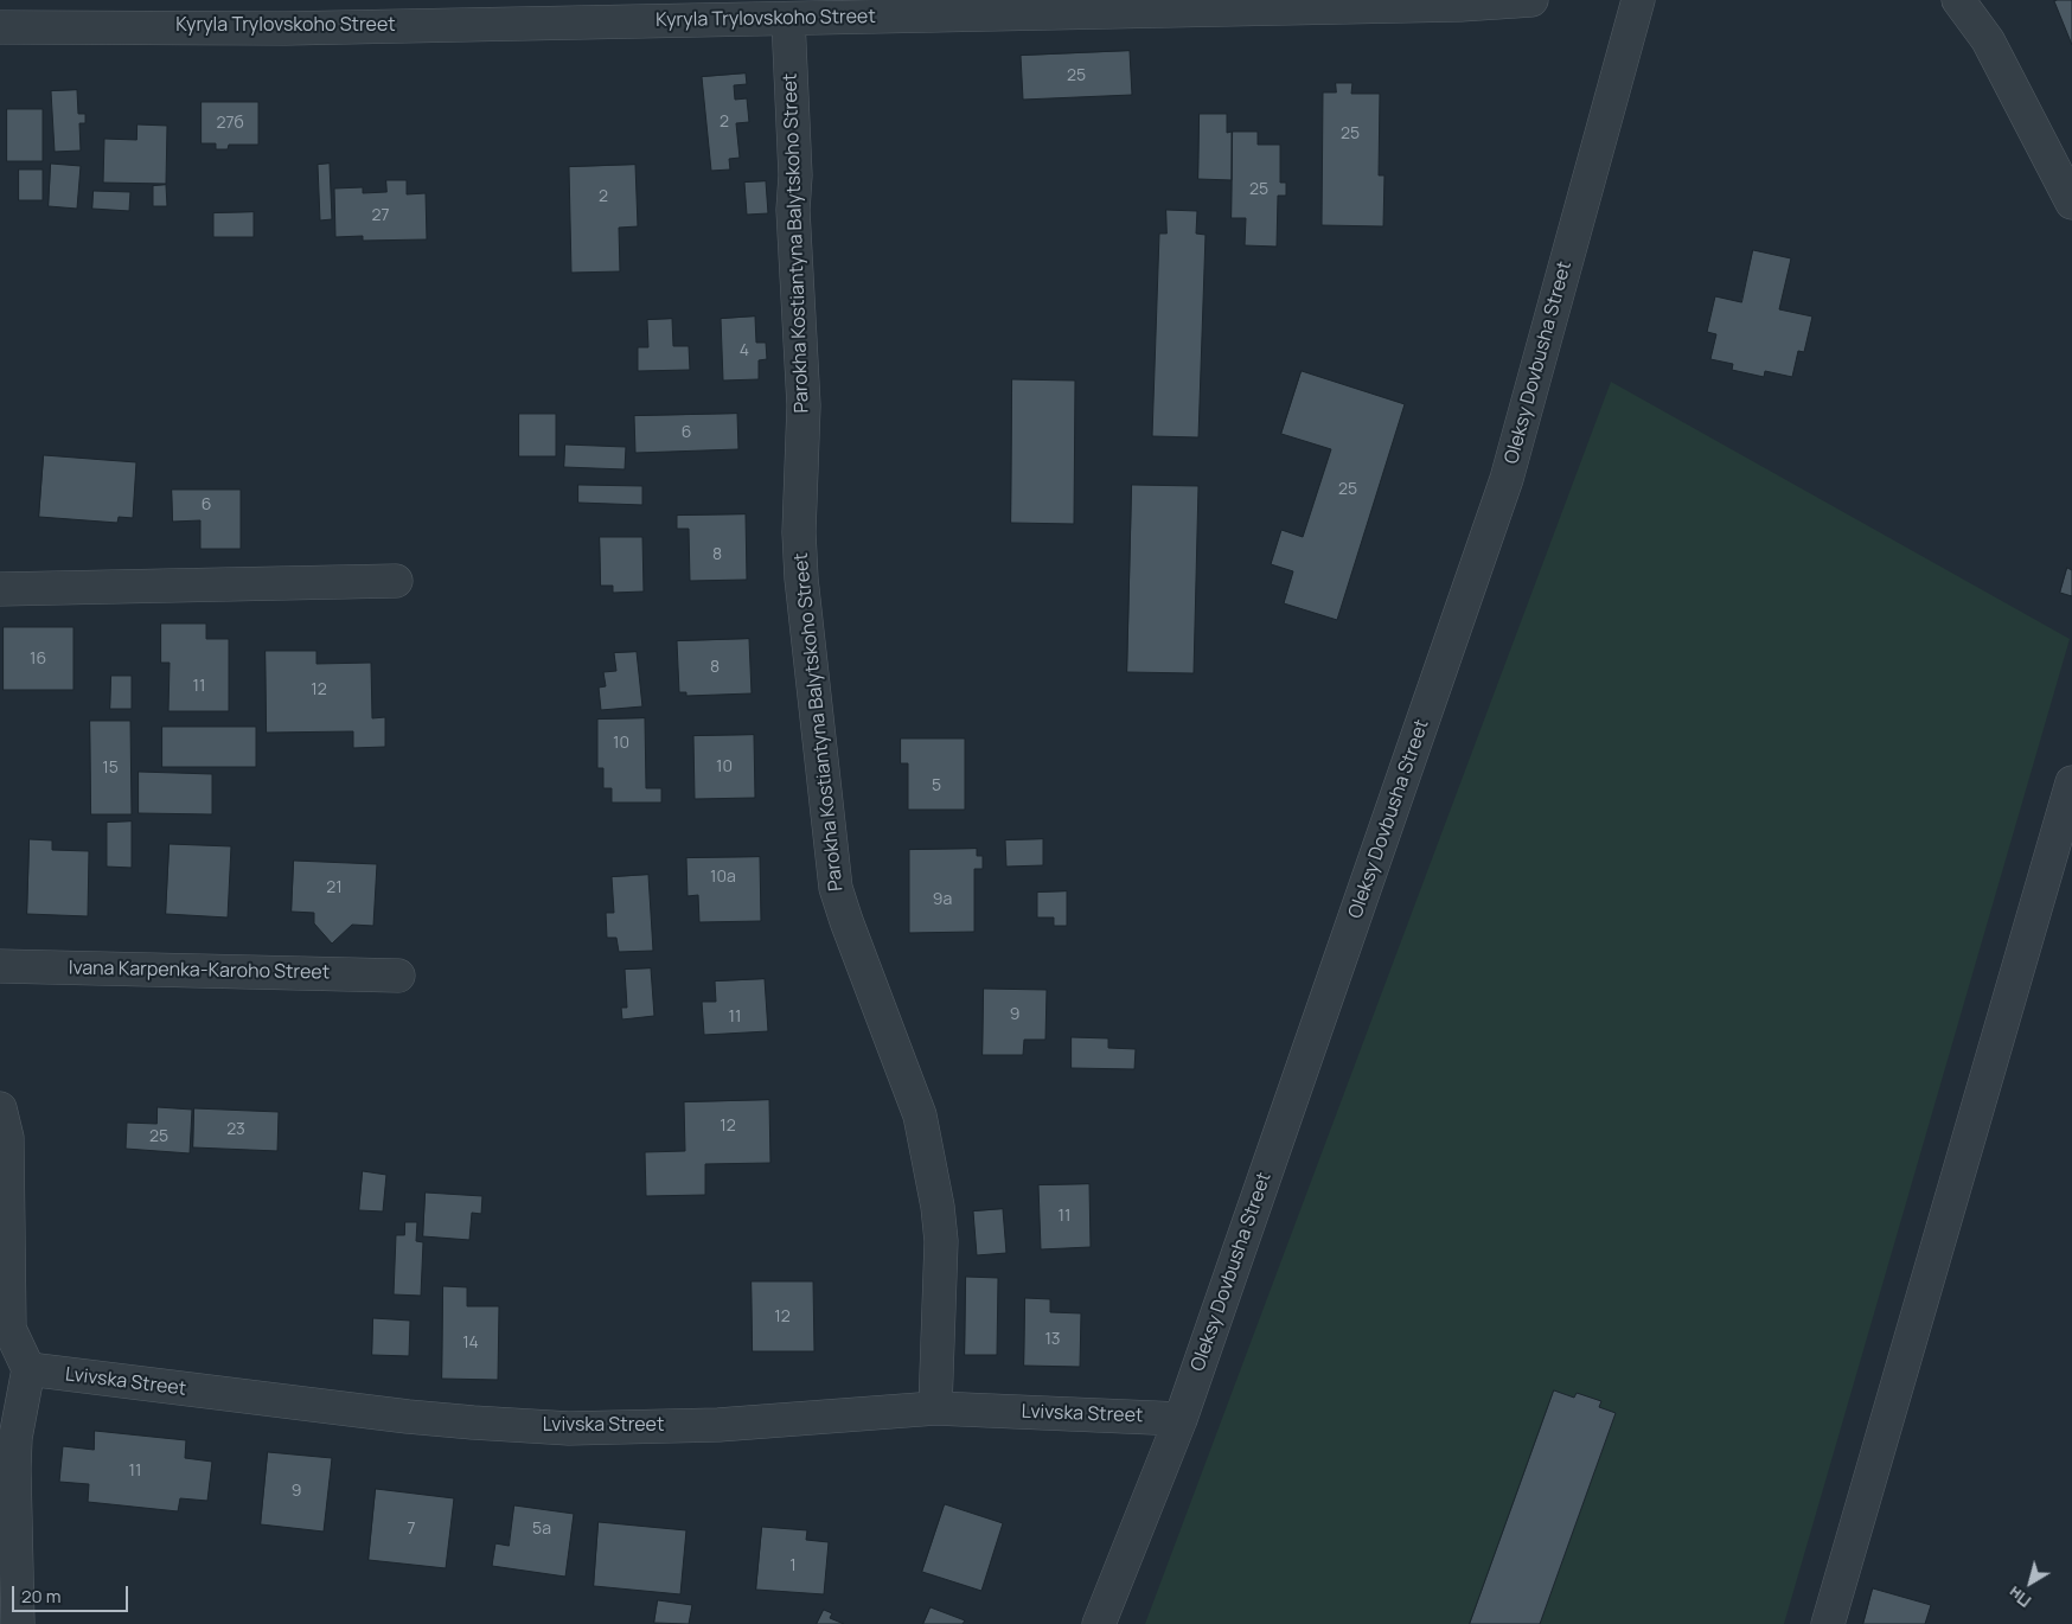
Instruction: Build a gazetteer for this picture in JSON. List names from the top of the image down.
{
  "streets": {
    "street": [
      "Kyryla Trylovskoho Street",
      "Parokha Kostiantyna Balytskoho Street",
      "Oleksy Dovbusha Street",
      "Ivana Karpenka-Karoho Street",
      "Lvivska Street"
    ]
  },
  "crossings": [
    ["Kyryla Trylovskoho Street", "Parokha Kostiantyna Balytskoho Street"],
    ["Parokha Kostiantyna Balytskoho Street", "Lvivska Street"],
    ["Oleksy Dovbusha Street", "Lvivska Street"]
  ],
  "house_numbers": [
    "25",
    "2",
    "27б",
    "25",
    "25",
    "2",
    "27",
    "4",
    "6",
    "25",
    "6",
    "8",
    "16",
    "8",
    "11",
    "12",
    "10",
    "10",
    "15",
    "5",
    "10а",
    "21",
    "9а",
    "9",
    "11",
    "12",
    "23",
    "25",
    "11",
    "12",
    "13",
    "14",
    "11",
    "9",
    "7",
    "5а",
    "1"
  ],
  "scale_bar": "20 m",
  "north": "bottom left"
}
